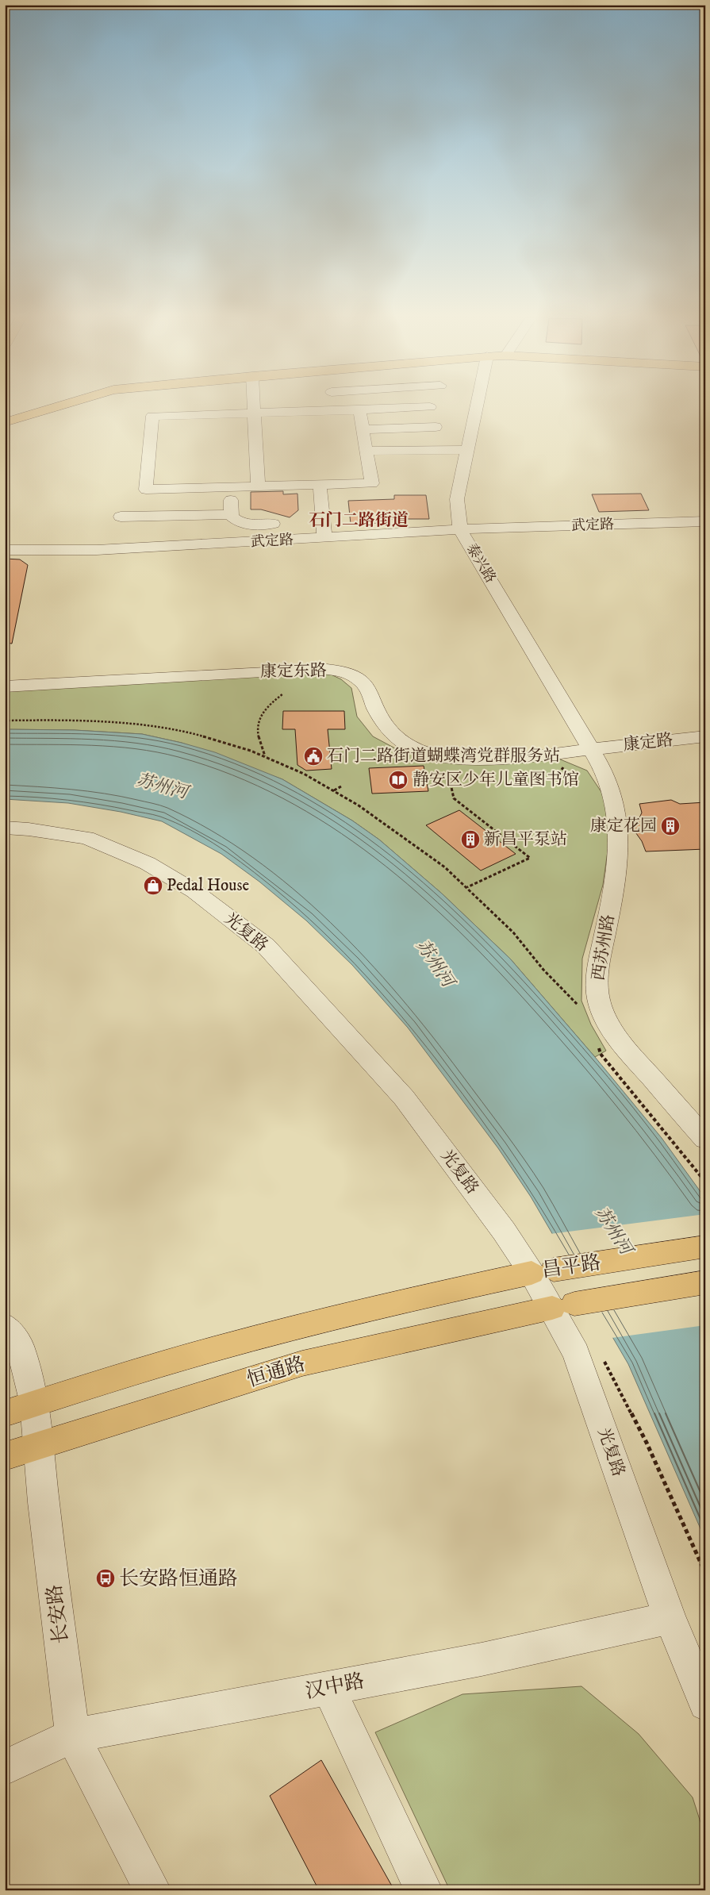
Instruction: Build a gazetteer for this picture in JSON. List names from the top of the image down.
{
  "streets": {
    "main road": ["昌平路", "恒通路"],
    "street": [
      "武定路",
      "泰兴路",
      "康定东路",
      "康定路",
      "光复路",
      "西苏州路",
      "长安路",
      "汉中路"
    ]
  },
  "crossings": [
    ["武定路", "泰兴路"],
    ["泰兴路", "康定东路"],
    ["泰兴路", "康定路"],
    ["泰兴路", "西苏州路"],
    ["康定东路", "康定路"],
    ["康定东路", "西苏州路"],
    ["康定路", "西苏州路"],
    ["光复路", "昌平路"],
    ["光复路", "恒通路"],
    ["光复路", "汉中路"],
    ["昌平路", "恒通路"],
    ["恒通路", "长安路"],
    ["长安路", "汉中路"]
  ],
  "districts": ["石门二路街道"],
  "water": ["苏州河"],
  "places": {
    "public building": ["石门二路街道蝴蝶湾党群服务站"],
    "library": ["静安区少年儿童图书馆"],
    "building": ["康定花园", "新昌平泵站"],
    "shop": ["Pedal House"],
    "bus stop": ["长安路恒通路"]
  }
}
